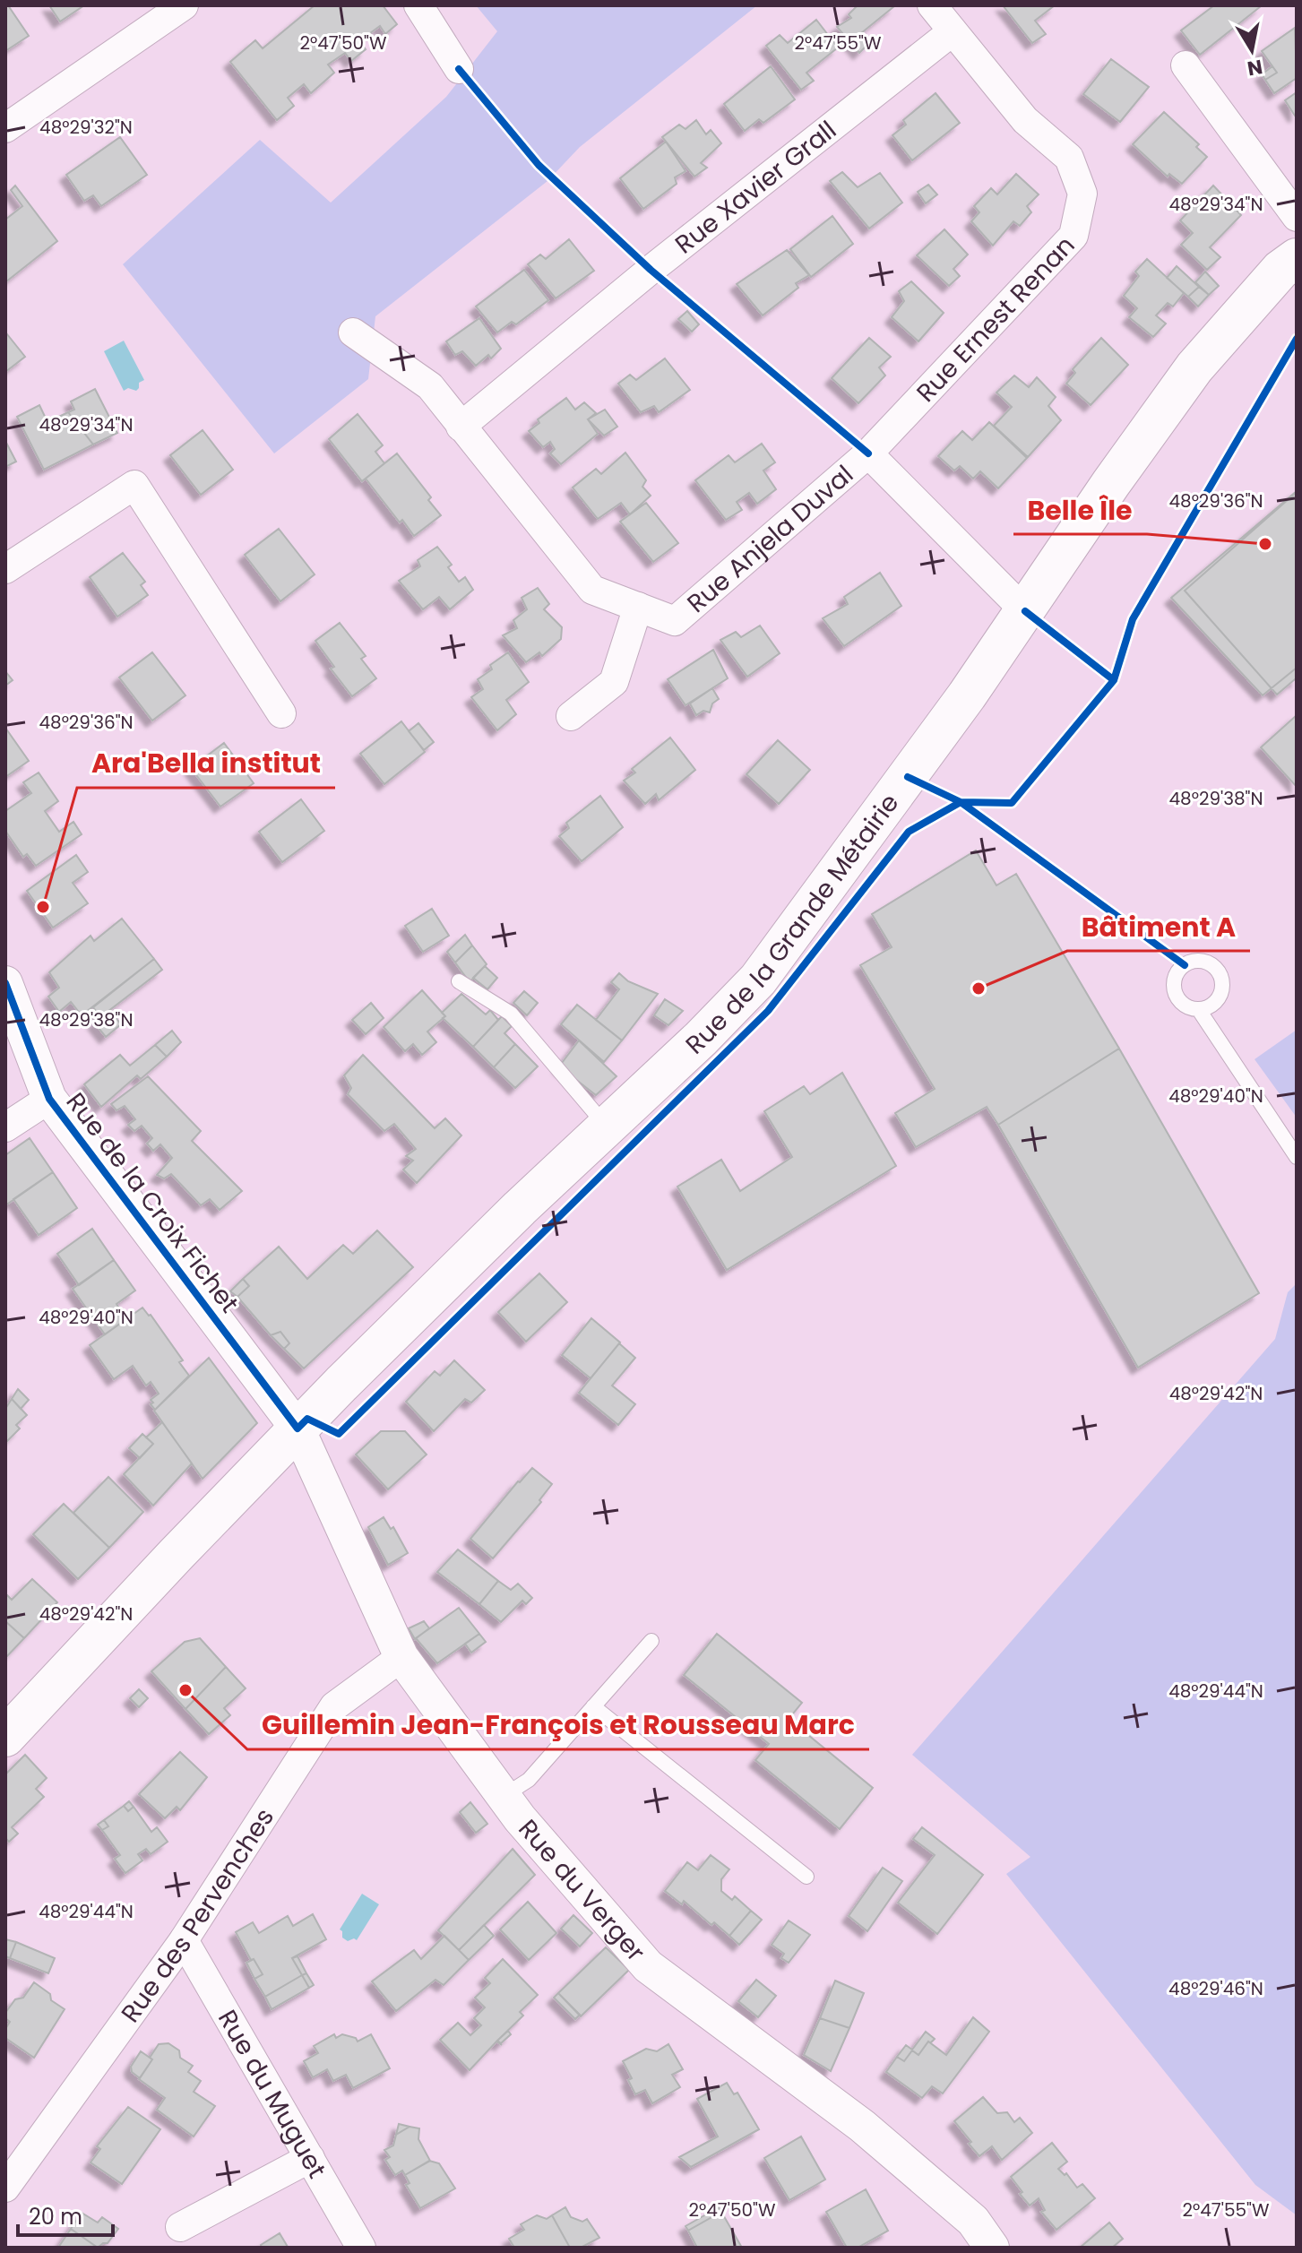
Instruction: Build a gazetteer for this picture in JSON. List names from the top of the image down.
{
  "streets": {
    "main road": ["Rue de la Grande Métairie"],
    "street": [
      "Rue Xavier Grall",
      "Rue Ernest Renan",
      "Rue Anjela Duval",
      "Rue de la Croix Fichet",
      "Rue du Verger",
      "Rue des Pervenches",
      "Rue du Muguet"
    ]
  },
  "crossings": [
    ["Rue Xavier Grall", "Rue Ernest Renan"],
    ["Rue Xavier Grall", "Rue Anjela Duval"],
    ["Rue Ernest Renan", "Rue Anjela Duval"],
    ["Rue Anjela Duval", "Rue de la Grande Métairie"],
    ["Rue de la Grande Métairie", "Rue de la Croix Fichet"],
    ["Rue de la Grande Métairie", "Rue du Verger"],
    ["Rue de la Croix Fichet", "Rue du Verger"],
    ["Rue du Verger", "Rue des Pervenches"],
    ["Rue des Pervenches", "Rue du Muguet"]
  ],
  "places": [
    "Belle Île",
    "Ara'Bella institut",
    "Bâtiment A",
    "Guillemin Jean-François et Rousseau Marc"
  ],
  "scale_bar": "20 m",
  "north": "bottom",
  "coordinates": [
    "2°47'50\"W",
    "2°47'55\"W",
    "48°29'32\"N",
    "48°29'34\"N",
    "48°29'36\"N",
    "48°29'38\"N",
    "48°29'40\"N",
    "48°29'42\"N",
    "48°29'44\"N",
    "48°29'46\"N"
  ]
}
